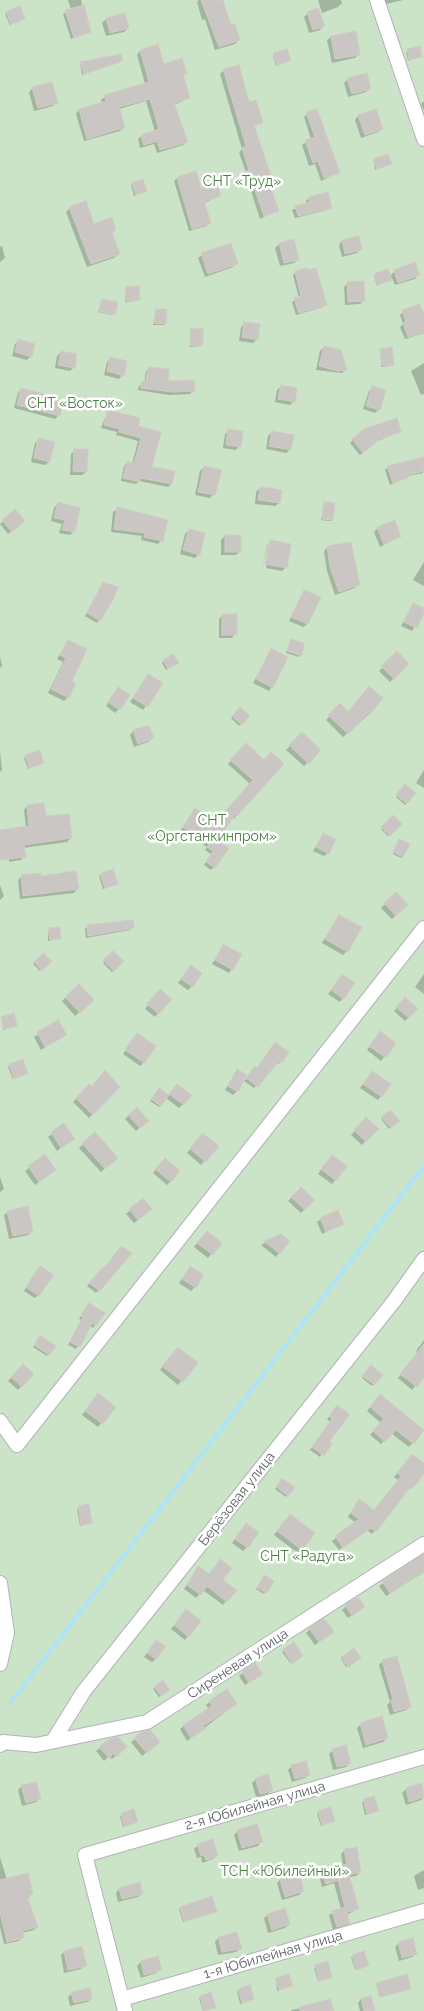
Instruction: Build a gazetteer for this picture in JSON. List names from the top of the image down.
{
  "streets": {
    "street": [
      "Берёзовая улица",
      "Сиреневая улица",
      "2-я Юбилейная улица",
      "1-я Юбилейная улица"
    ]
  },
  "crossings": [
    ["Берёзовая улица", "Сиреневая улица"],
    ["2-я Юбилейная улица", "1-я Юбилейная улица"]
  ],
  "parks": [
    "СНТ «Труд»",
    "СНТ «Восток»",
    "СНТ «Оргстанкинпром»",
    "СНТ «Радуга»",
    "ТСН «Юбилейный»"
  ]
}
